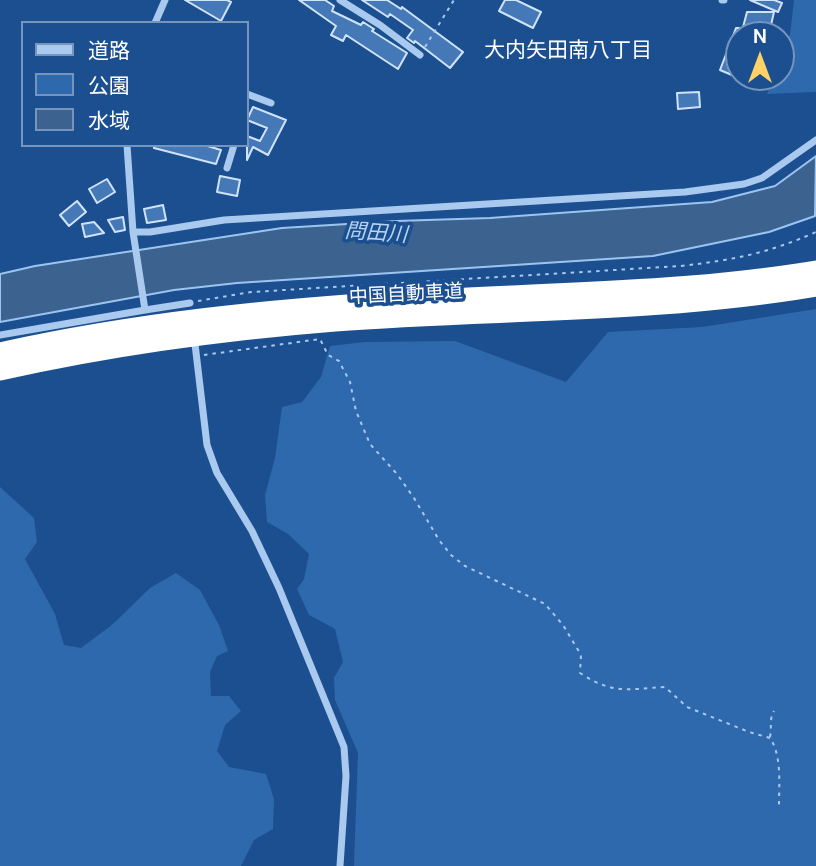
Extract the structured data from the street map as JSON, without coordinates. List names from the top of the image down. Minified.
{"streets":{"highway":["中国自動車道"]},"districts":["大内矢田南八丁目"],"water":["問田川"],"legend":["道路","公園","水域"],"north":"top"}
